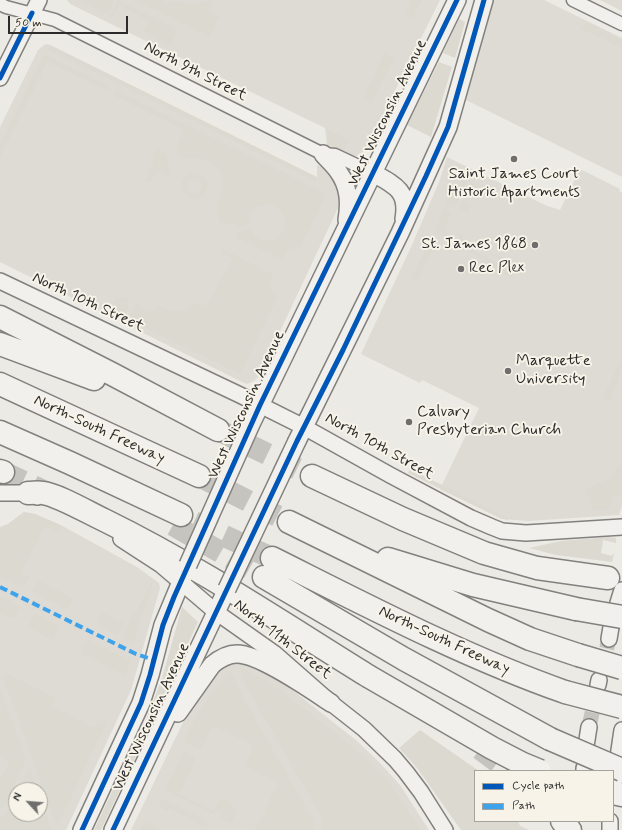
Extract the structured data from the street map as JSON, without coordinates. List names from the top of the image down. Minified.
{"streets":{"highway":["North-South Freeway"],"main road":["West Wisconsin Avenue"],"street":["North 9th Street","North 10th Street","North 11th Street"]},"crossings":[["North 9th Street","West Wisconsin Avenue"],["West Wisconsin Avenue","North 10th Street"],["West Wisconsin Avenue","North 11th Street"]],"places":["Saint James Court Historic Apartments","St. James 1868","Rec Plex","Marquette University","Calvary Presbyterian Church"],"legend":["Cycle path","Path"],"scale_bar":"50 m","north":"top left"}
